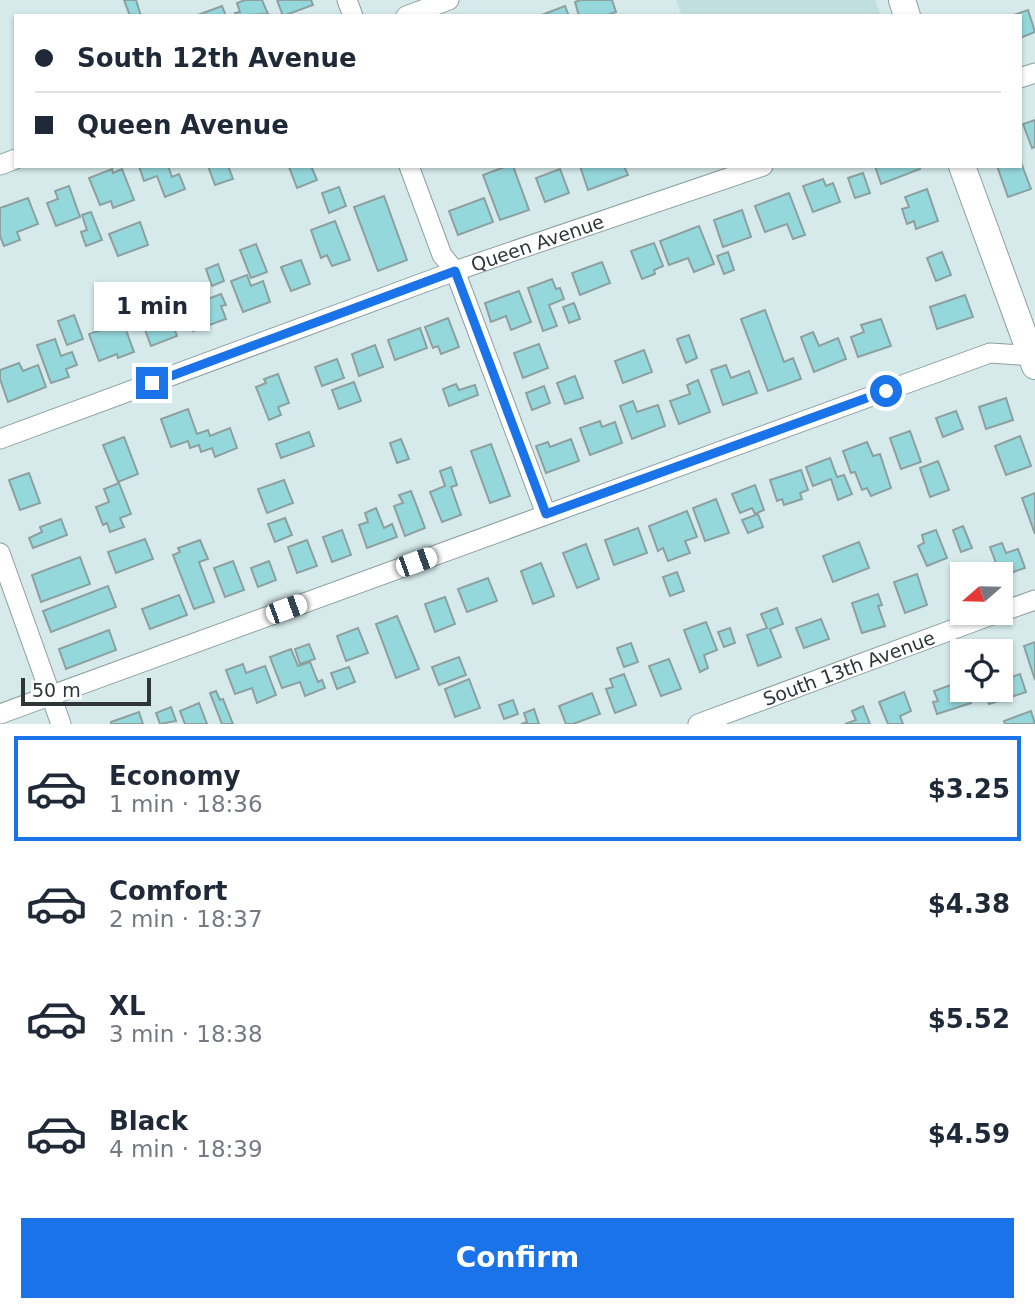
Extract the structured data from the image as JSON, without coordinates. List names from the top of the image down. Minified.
{"streets":{"street":["Queen Avenue","South 13th Avenue"]},"scale_bar":"50 m","north":"left","page":{"banner":["South 12th Avenue","Queen Avenue"],"bubble":"1 min","scale":"50 m","list":[{"name":"Economy","note":"1 min · 18:36","value":"$3.25"},{"name":"Comfort","note":"2 min · 18:37","value":"$4.38"},{"name":"XL","note":"3 min · 18:38","value":"$5.52"},{"name":"Black","note":"4 min · 18:39","value":"$4.59"}],"buttons":"Confirm"}}
